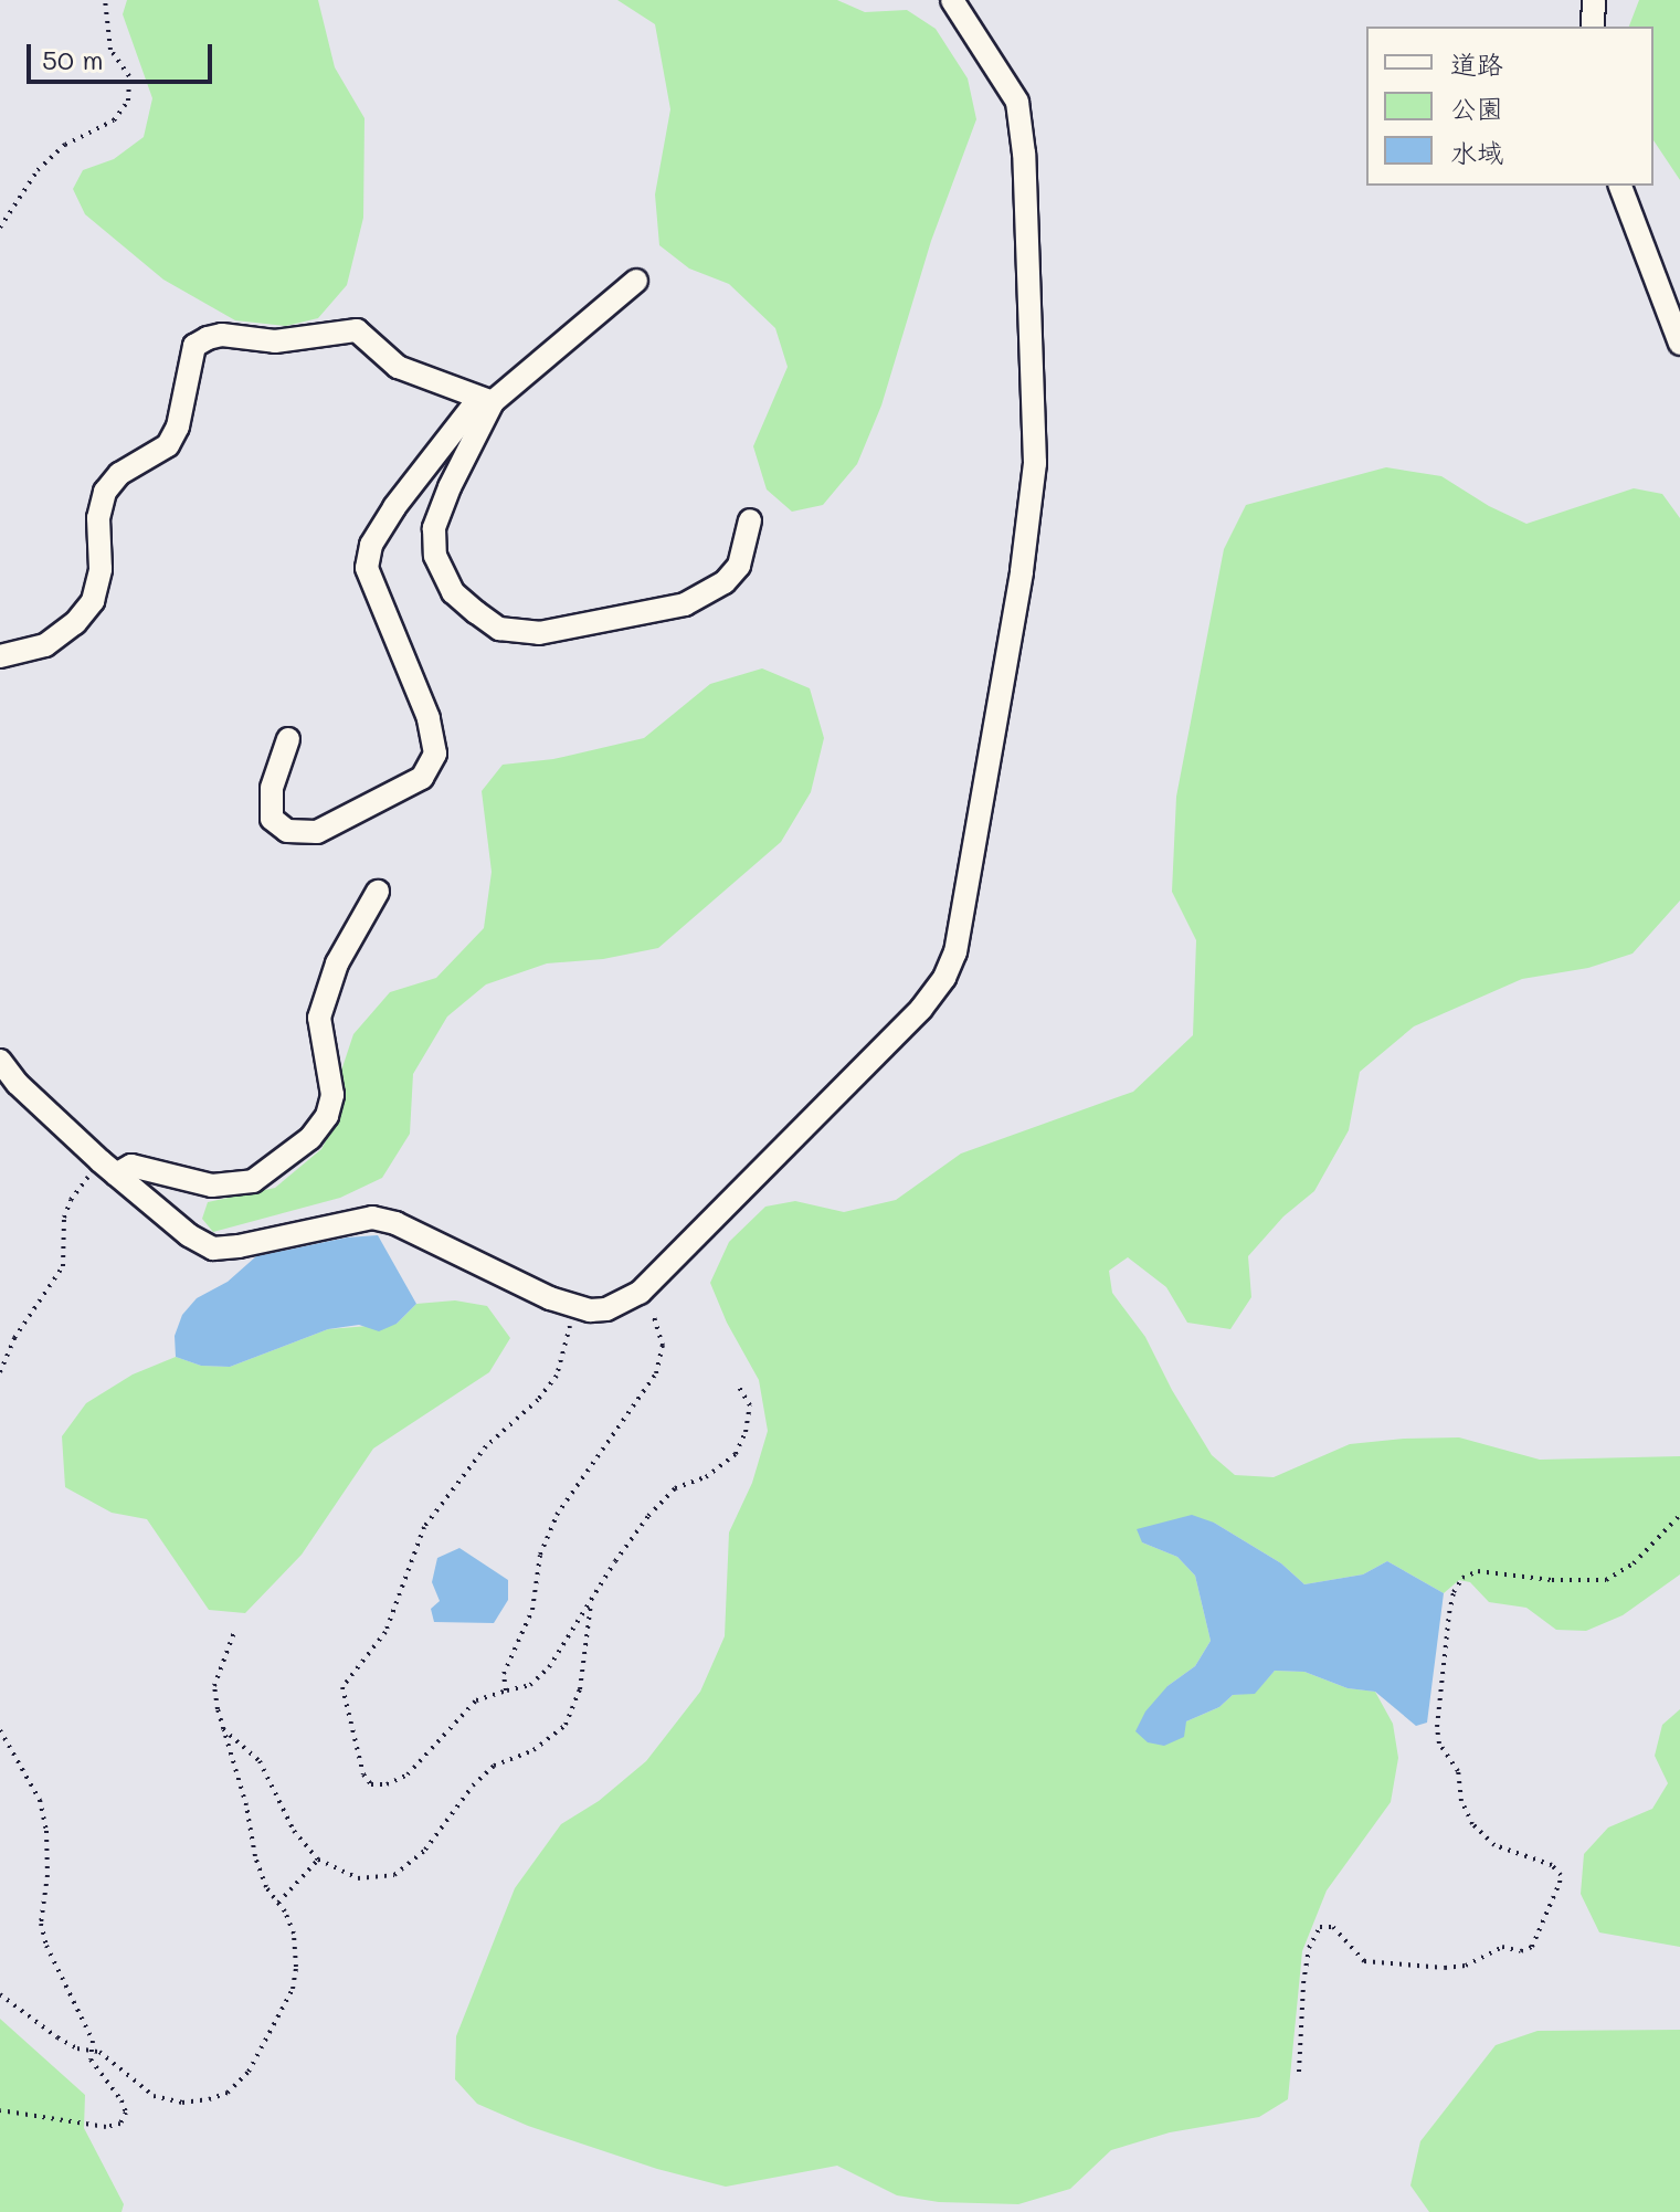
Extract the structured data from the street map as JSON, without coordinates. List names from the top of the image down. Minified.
{"legend":["道路","公園","水域"],"scale_bar":"50 m"}
